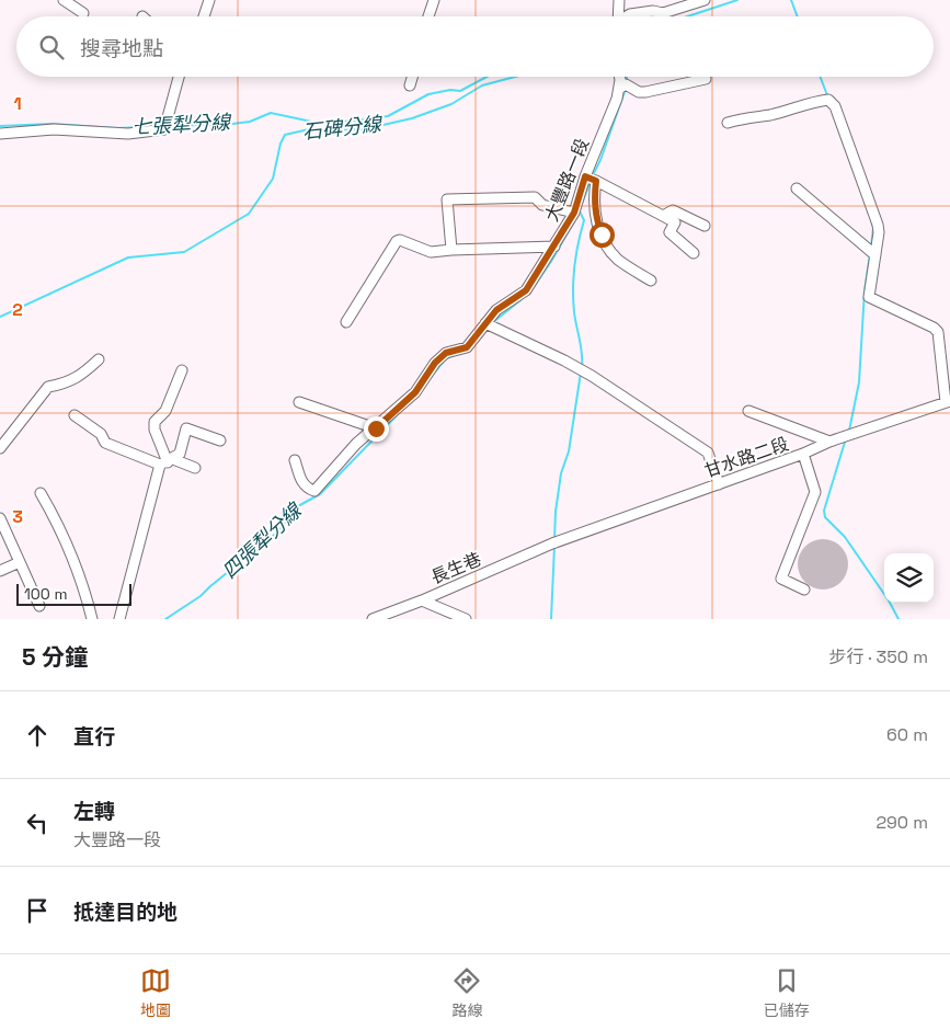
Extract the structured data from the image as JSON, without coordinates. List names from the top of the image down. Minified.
{"streets":{"street":["大豐路一段","甘水路二段","長生巷"]},"crossings":[["甘水路二段","長生巷"]],"water":["七張犁分線","石碑分線","四張犁分線"],"scale_bar":"100 m","page":{"search":"搜尋地點","scale":"100 m","heading":["5 分鐘","步行 · 350 m"],"list":[["直行","60 m"],["左轉","大豐路一段","290 m"],"抵達目的地"],"nav":["地圖","路線","已儲存"]},"grid":{"rows":["1","2","3"]}}
